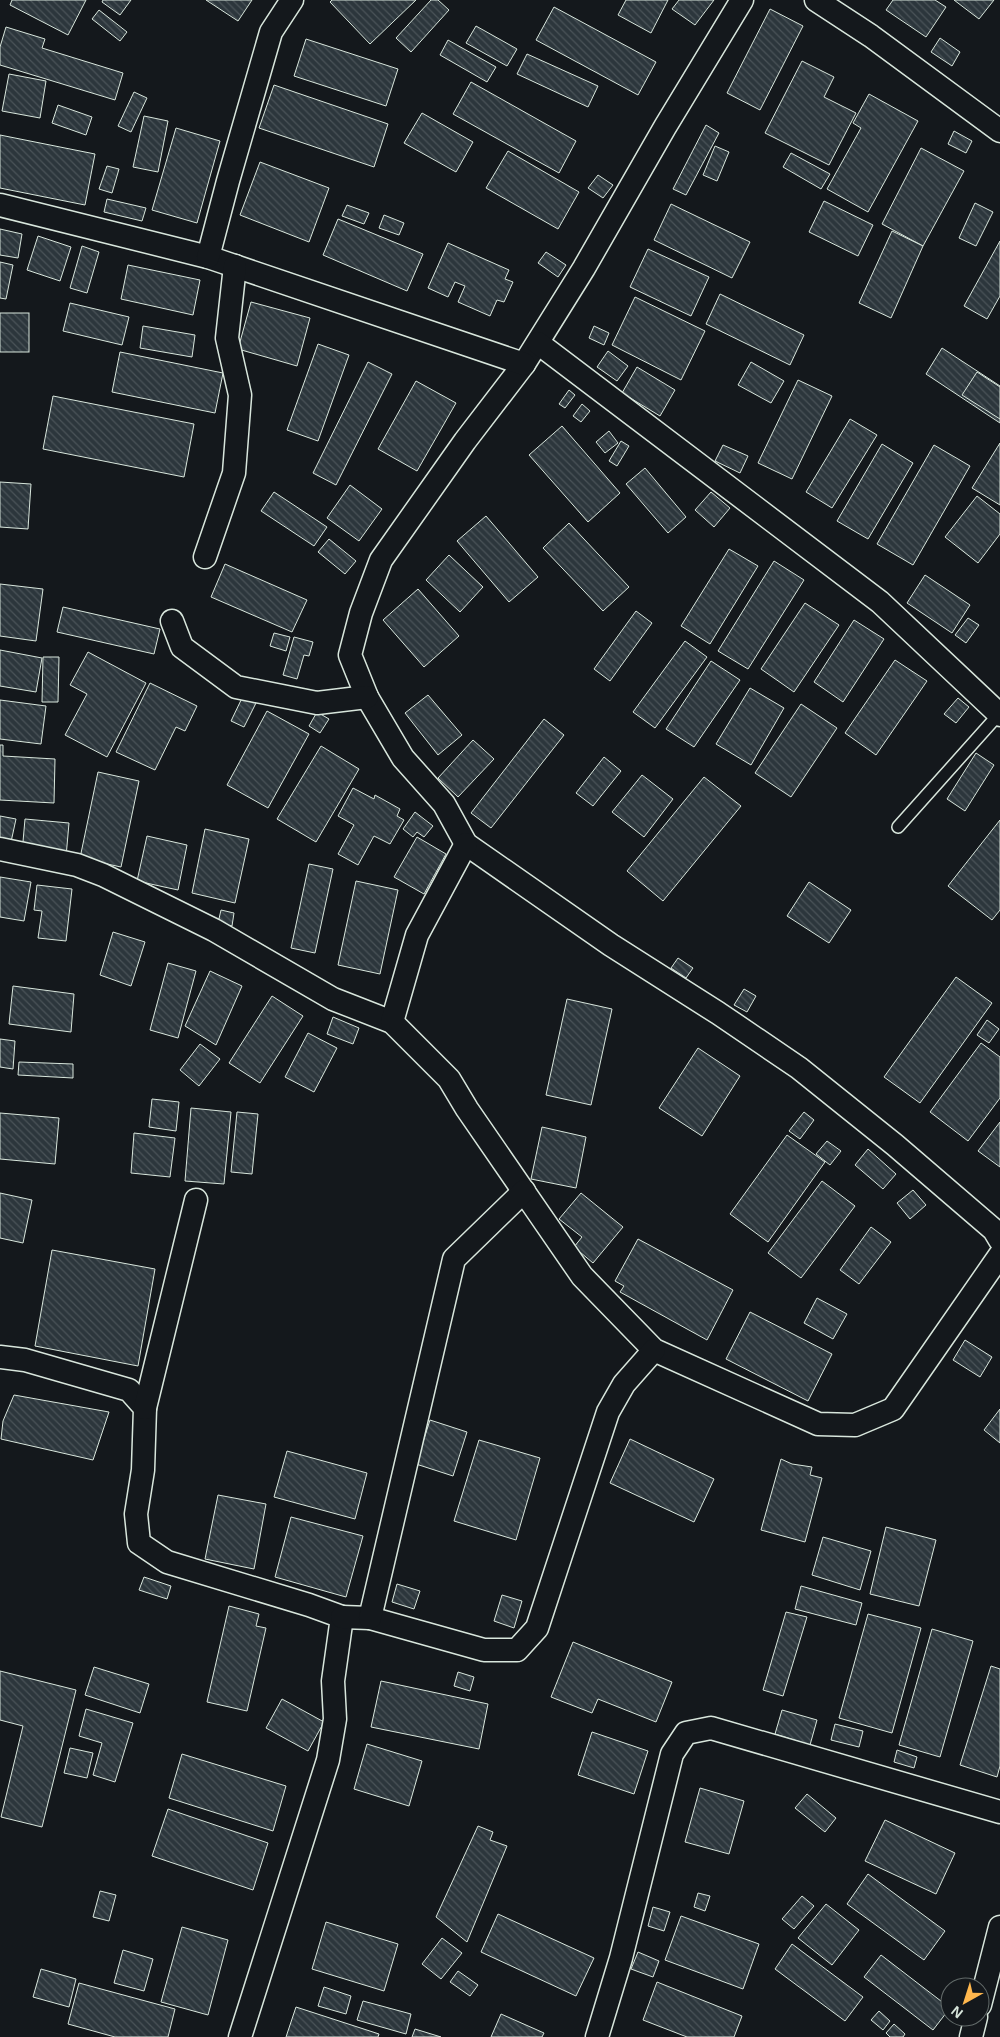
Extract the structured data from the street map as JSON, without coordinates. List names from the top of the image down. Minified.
{"north":"bottom left"}
